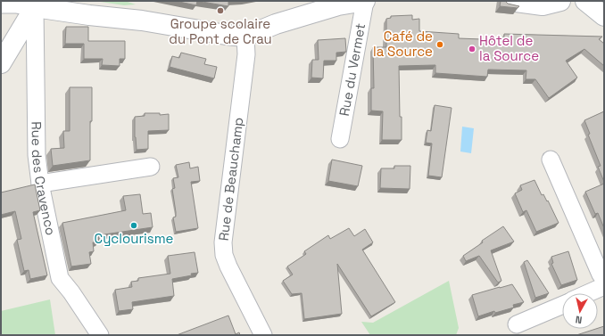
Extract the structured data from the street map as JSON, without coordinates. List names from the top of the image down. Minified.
{"streets":{"street":["Rue du Vermet","Rue des Cravenco","Rue de Beauchamp"]},"places":["Groupe scolaire du Pont de Crau","Café de la Source","Hôtel de la Source","Cyclourisme"],"north":"bottom"}
